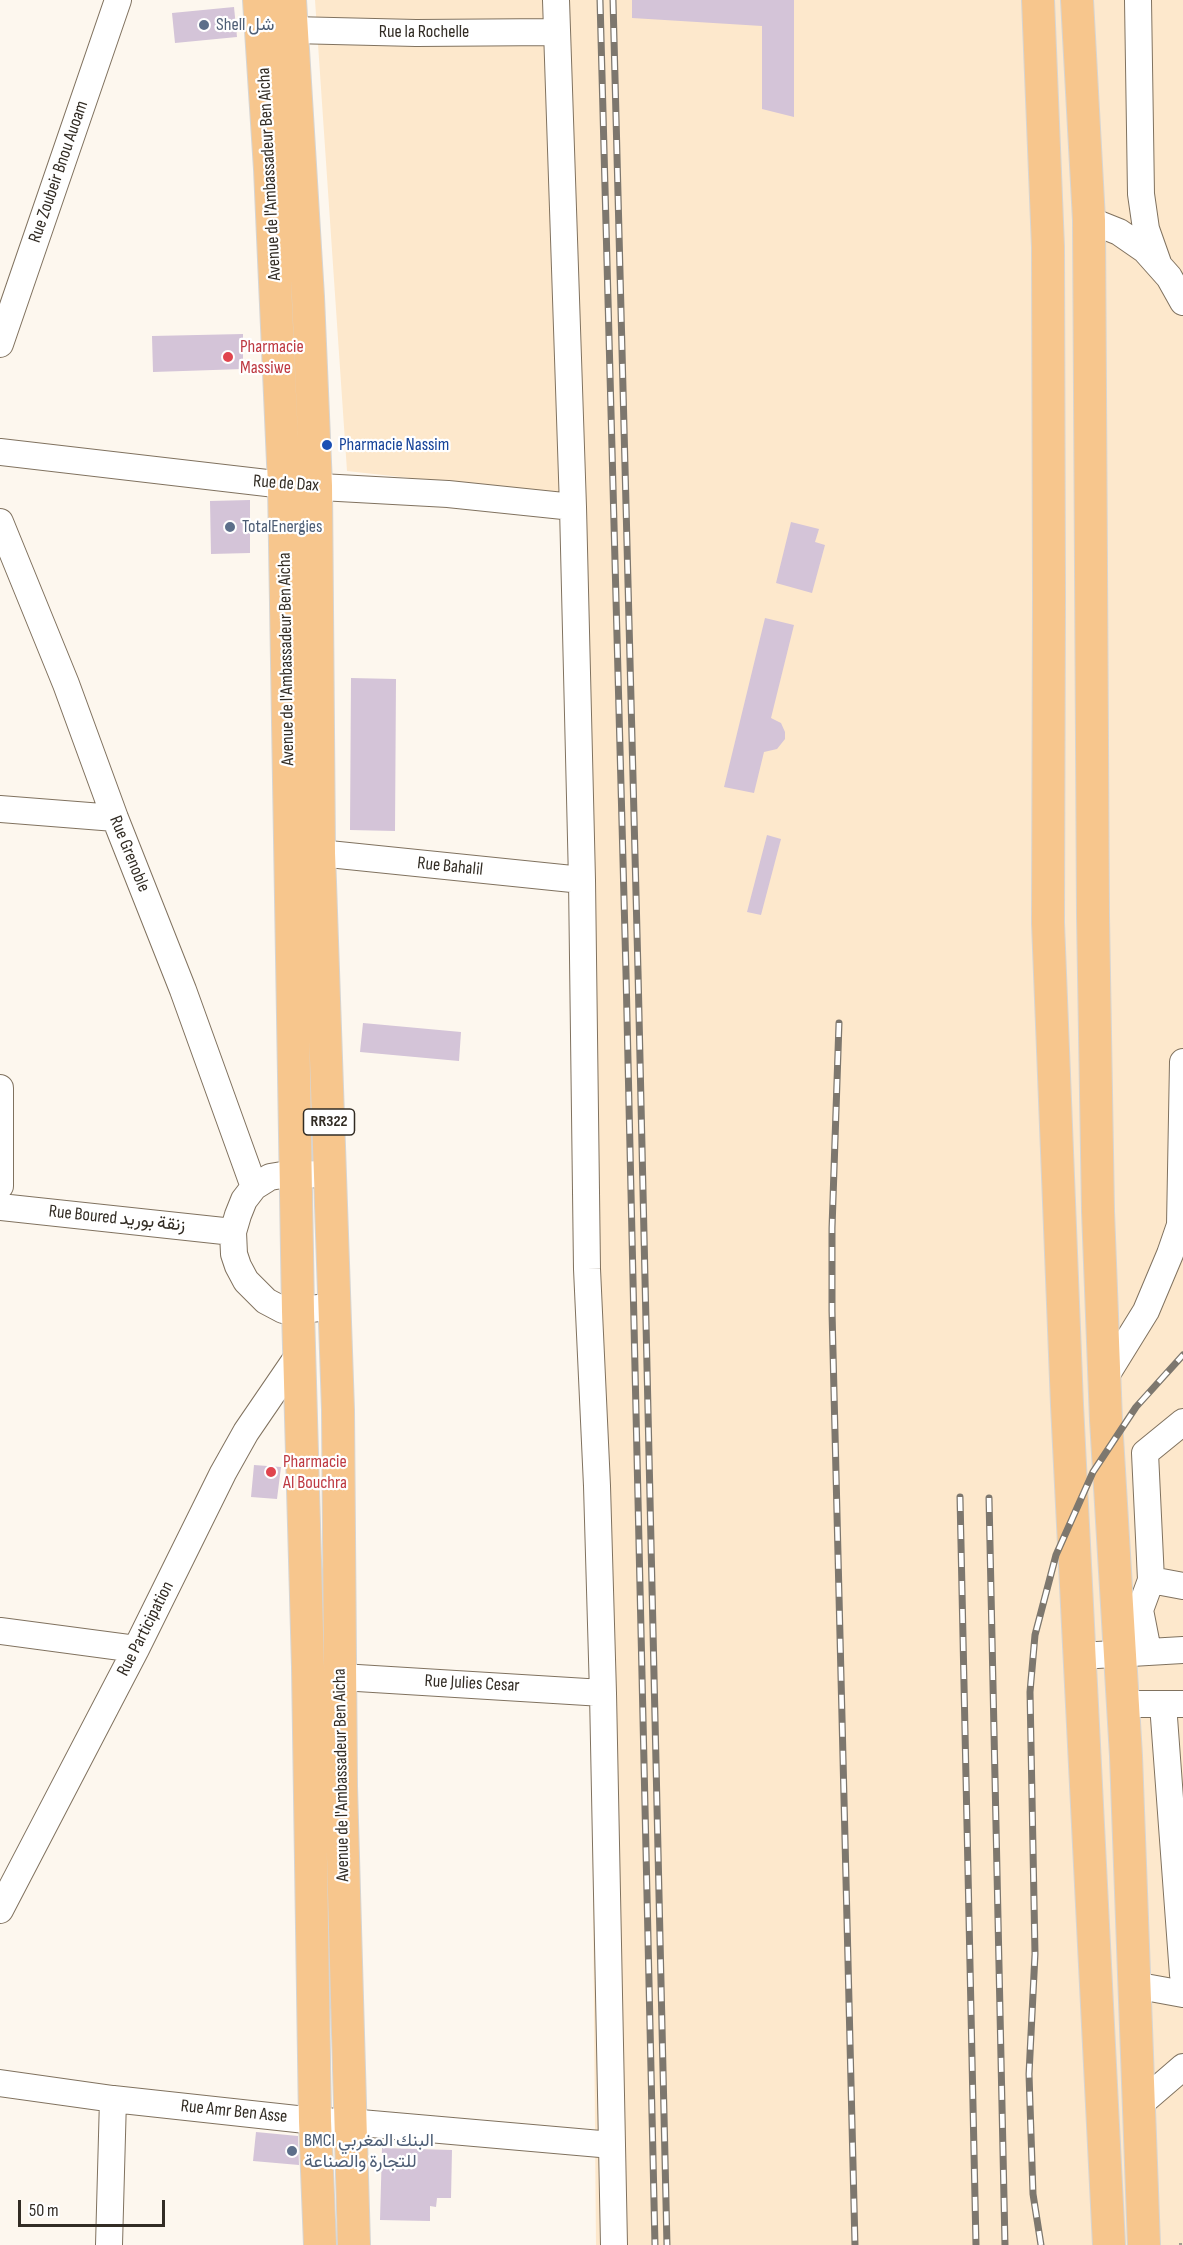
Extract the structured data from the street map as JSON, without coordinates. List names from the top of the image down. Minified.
{"streets":{"main road":["Avenue de l'Ambassadeur Ben Aicha","RR322"],"street":["Rue la Rochelle","Rue Zoubeir Bnou Auoam","Rue de Dax","Rue Grenoble","Rue Bahalil","Rue Boured زنقة بوريد","Rue Participation","Rue Julies Cesar","Rue Amr Ben Asse"]},"crossings":[["Rue la Rochelle","Avenue de l'Ambassadeur Ben Aicha"],["Avenue de l'Ambassadeur Ben Aicha","Rue de Dax"],["Avenue de l'Ambassadeur Ben Aicha","Rue Bahalil"],["Avenue de l'Ambassadeur Ben Aicha","Rue Participation"],["Avenue de l'Ambassadeur Ben Aicha","Rue Julies Cesar"],["Avenue de l'Ambassadeur Ben Aicha","Rue Amr Ben Asse"]],"places":["Shell شل","Pharmacie Massiwe","Pharmacie Nassim","TotalEnergies","Pharmacie Al Bouchra","BMCI البنك المغربي للتجارة والصناعة"],"scale_bar":"50 m"}
